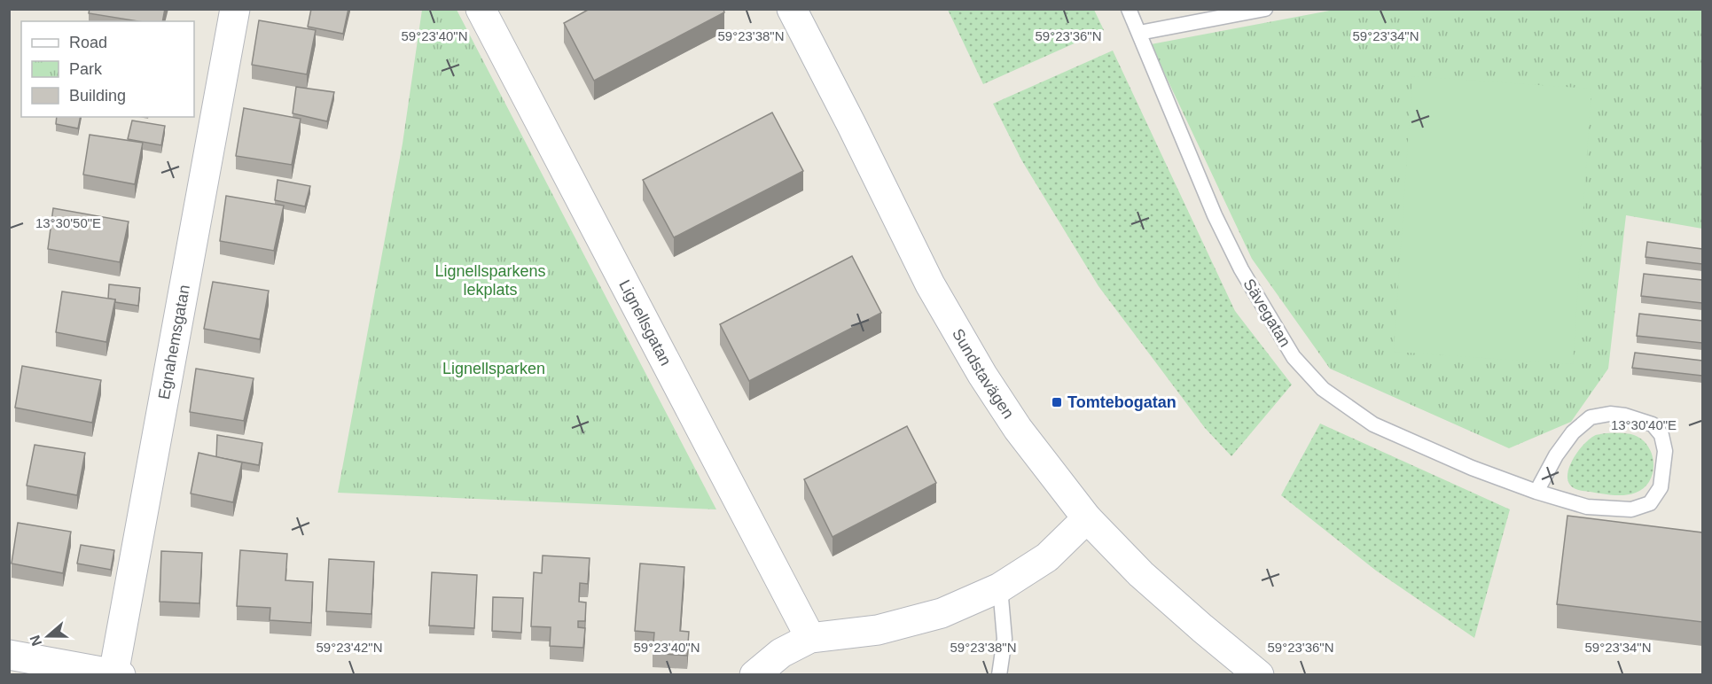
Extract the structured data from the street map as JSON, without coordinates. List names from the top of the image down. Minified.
{"streets":{"street":["Lignellsgatan","Egnahemsgatan","Sundstavägen"],"lane":["Sävegatan"]},"parks":["Lignellsparkens lekplats","Lignellsparken"],"places":{"transit":["Tomtebogatan"]},"legend":["Road","Park","Building"],"north":"left","coordinates":["59°23'36\"N","59°23'34\"N","59°23'40\"N","59°23'38\"N","13°30'50\"E","13°30'40\"E","59°23'42\"N"]}
